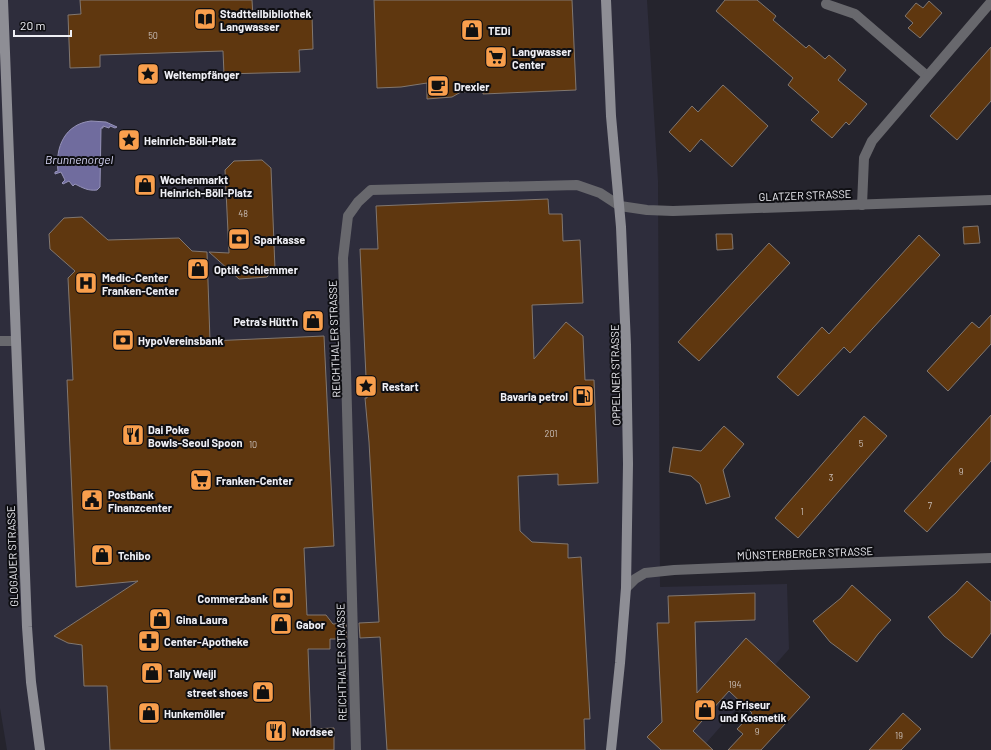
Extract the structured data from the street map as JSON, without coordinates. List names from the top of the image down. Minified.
{"streets":{"street":["GLATZER STRASSE","REICHTHALER STRASSE","OPPELNER STRASSE","MÜNSTERBERGER STRASSE","GLOGAUER STRASSE"]},"crossings":[["GLATZER STRASSE","REICHTHALER STRASSE"],["GLATZER STRASSE","OPPELNER STRASSE"],["REICHTHALER STRASSE","OPPELNER STRASSE"],["OPPELNER STRASSE","MÜNSTERBERGER STRASSE"]],"water":["Brunnenorgel"],"places":{"library":["Stadtteilbibliothek Langwasser"],"shop":["TEDi","Wochenmarkt Heinrich-Böll-Platz","Optik Schlemmer","Petra's Hütt'n","Tchibo","Gina Laura","Gabor","Tally Weijl","street shoes","AS Friseur und Kosmetik","Hunkemöller"],"supermarket":["Langwasser Center","Franken-Center"],"place":["Weltempfänger","Heinrich-Böll-Platz","Restart"],"cafe":["Drexler"],"bank":["Sparkasse","HypoVereinsbank","Commerzbank"],"hospital":["Medic-Center Franken-Center"],"fuel station":["Bavaria petrol"],"restaurant":["Dai Poke Bowls-Seoul Spoon","Nordsee"],"public building":["Postbank Finanzcenter"],"pharmacy":["Center-Apotheke"]},"house_numbers":["50","48","201","5","10","9","3","7","1","194","9","19"],"scale_bar":"20 m"}
